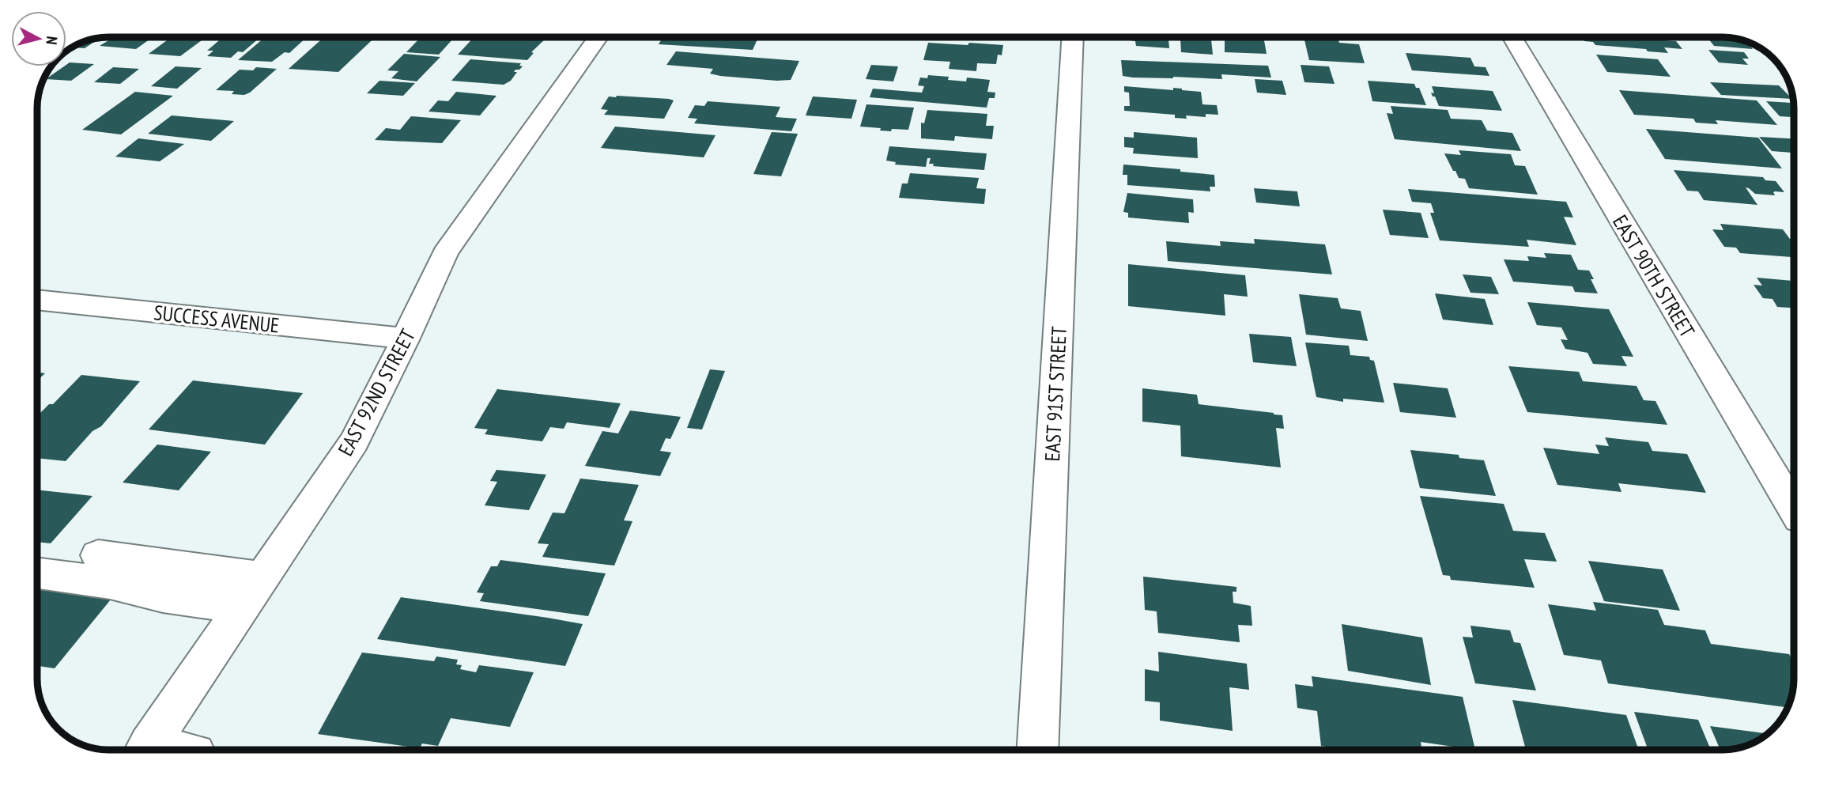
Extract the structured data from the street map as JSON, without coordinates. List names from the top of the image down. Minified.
{"streets":{"street":["EAST 90TH STREET","SUCCESS AVENUE","EAST 92ND STREET","EAST 91ST STREET"]},"crossings":[["SUCCESS AVENUE","EAST 92ND STREET"]],"north":"right"}
